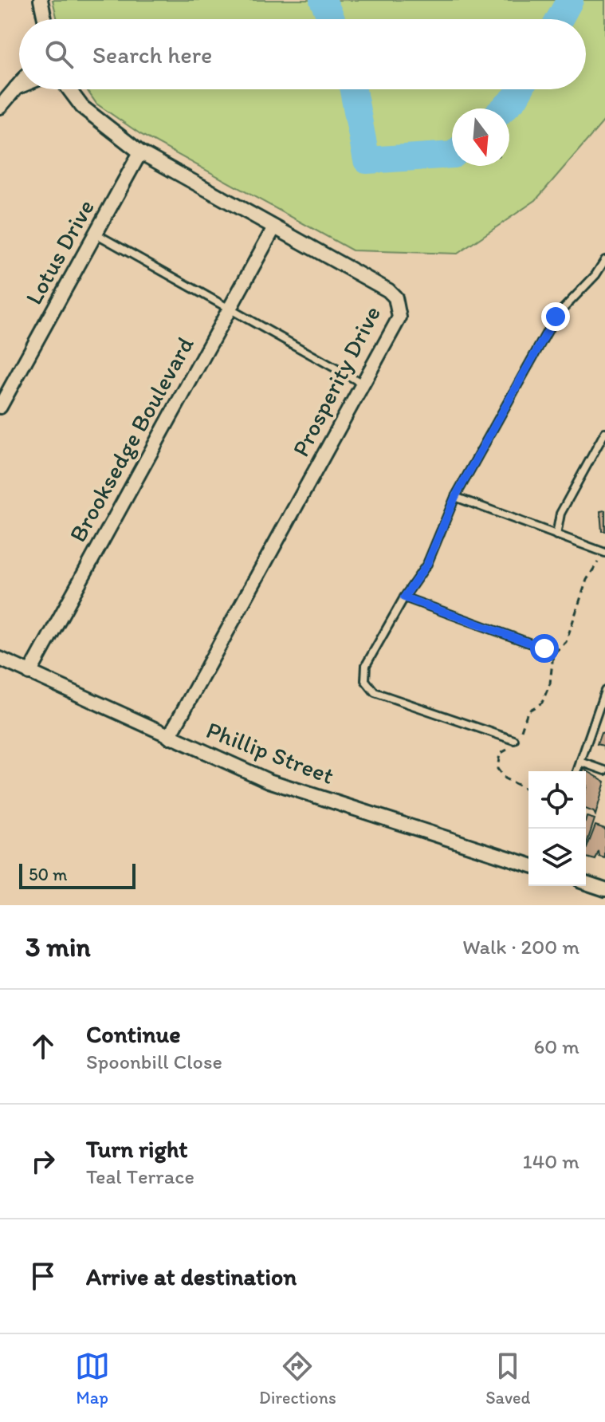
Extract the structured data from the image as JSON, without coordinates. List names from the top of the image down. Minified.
{"streets":{"street":["Lotus Drive","Prosperity Drive","Brooksedge Boulevard","Phillip Street"]},"crossings":[["Lotus Drive","Prosperity Drive"],["Prosperity Drive","Brooksedge Boulevard"],["Prosperity Drive","Phillip Street"],["Brooksedge Boulevard","Phillip Street"]],"scale_bar":"50 m","north":"bottom","page":{"search":"Search here","scale":"50 m","heading":["3 min","Walk · 200 m"],"list":[["Continue","Spoonbill Close","60 m"],["Turn right","Teal Terrace","140 m"],"Arrive at destination"],"nav":["Map","Directions","Saved"]}}
